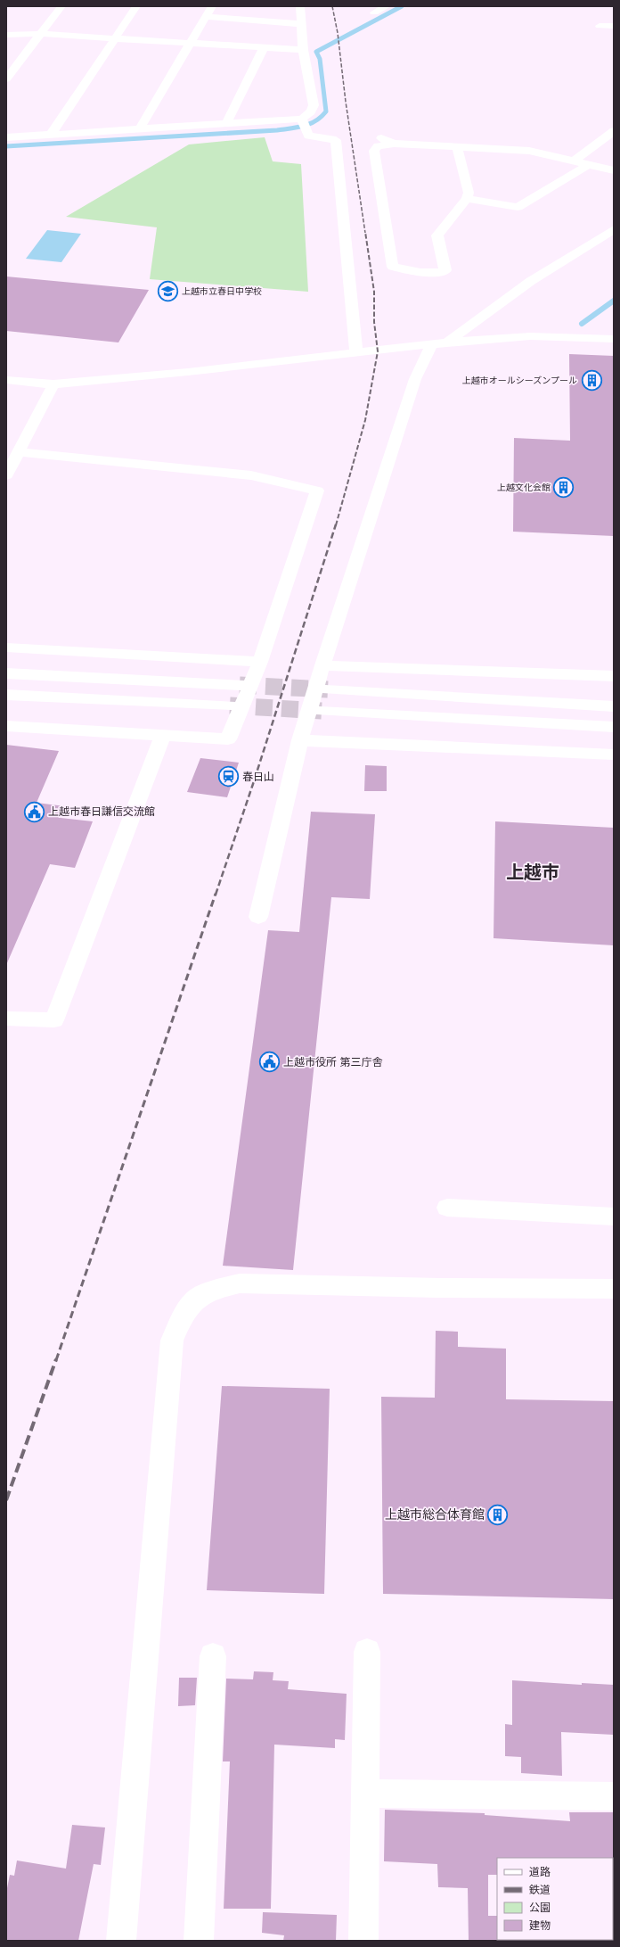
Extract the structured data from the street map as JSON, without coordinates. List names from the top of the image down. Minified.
{"districts":["上越市"],"places":{"school or university":["上越市立春日中学校"],"building":["上越市オールシーズンプール","上越文化会館","上越市総合体育館"],"station":["春日山"],"public building":["上越市春日謙信交流館","上越市役所 第三庁舎"]},"legend":["道路","鉄道","公園","建物"]}
